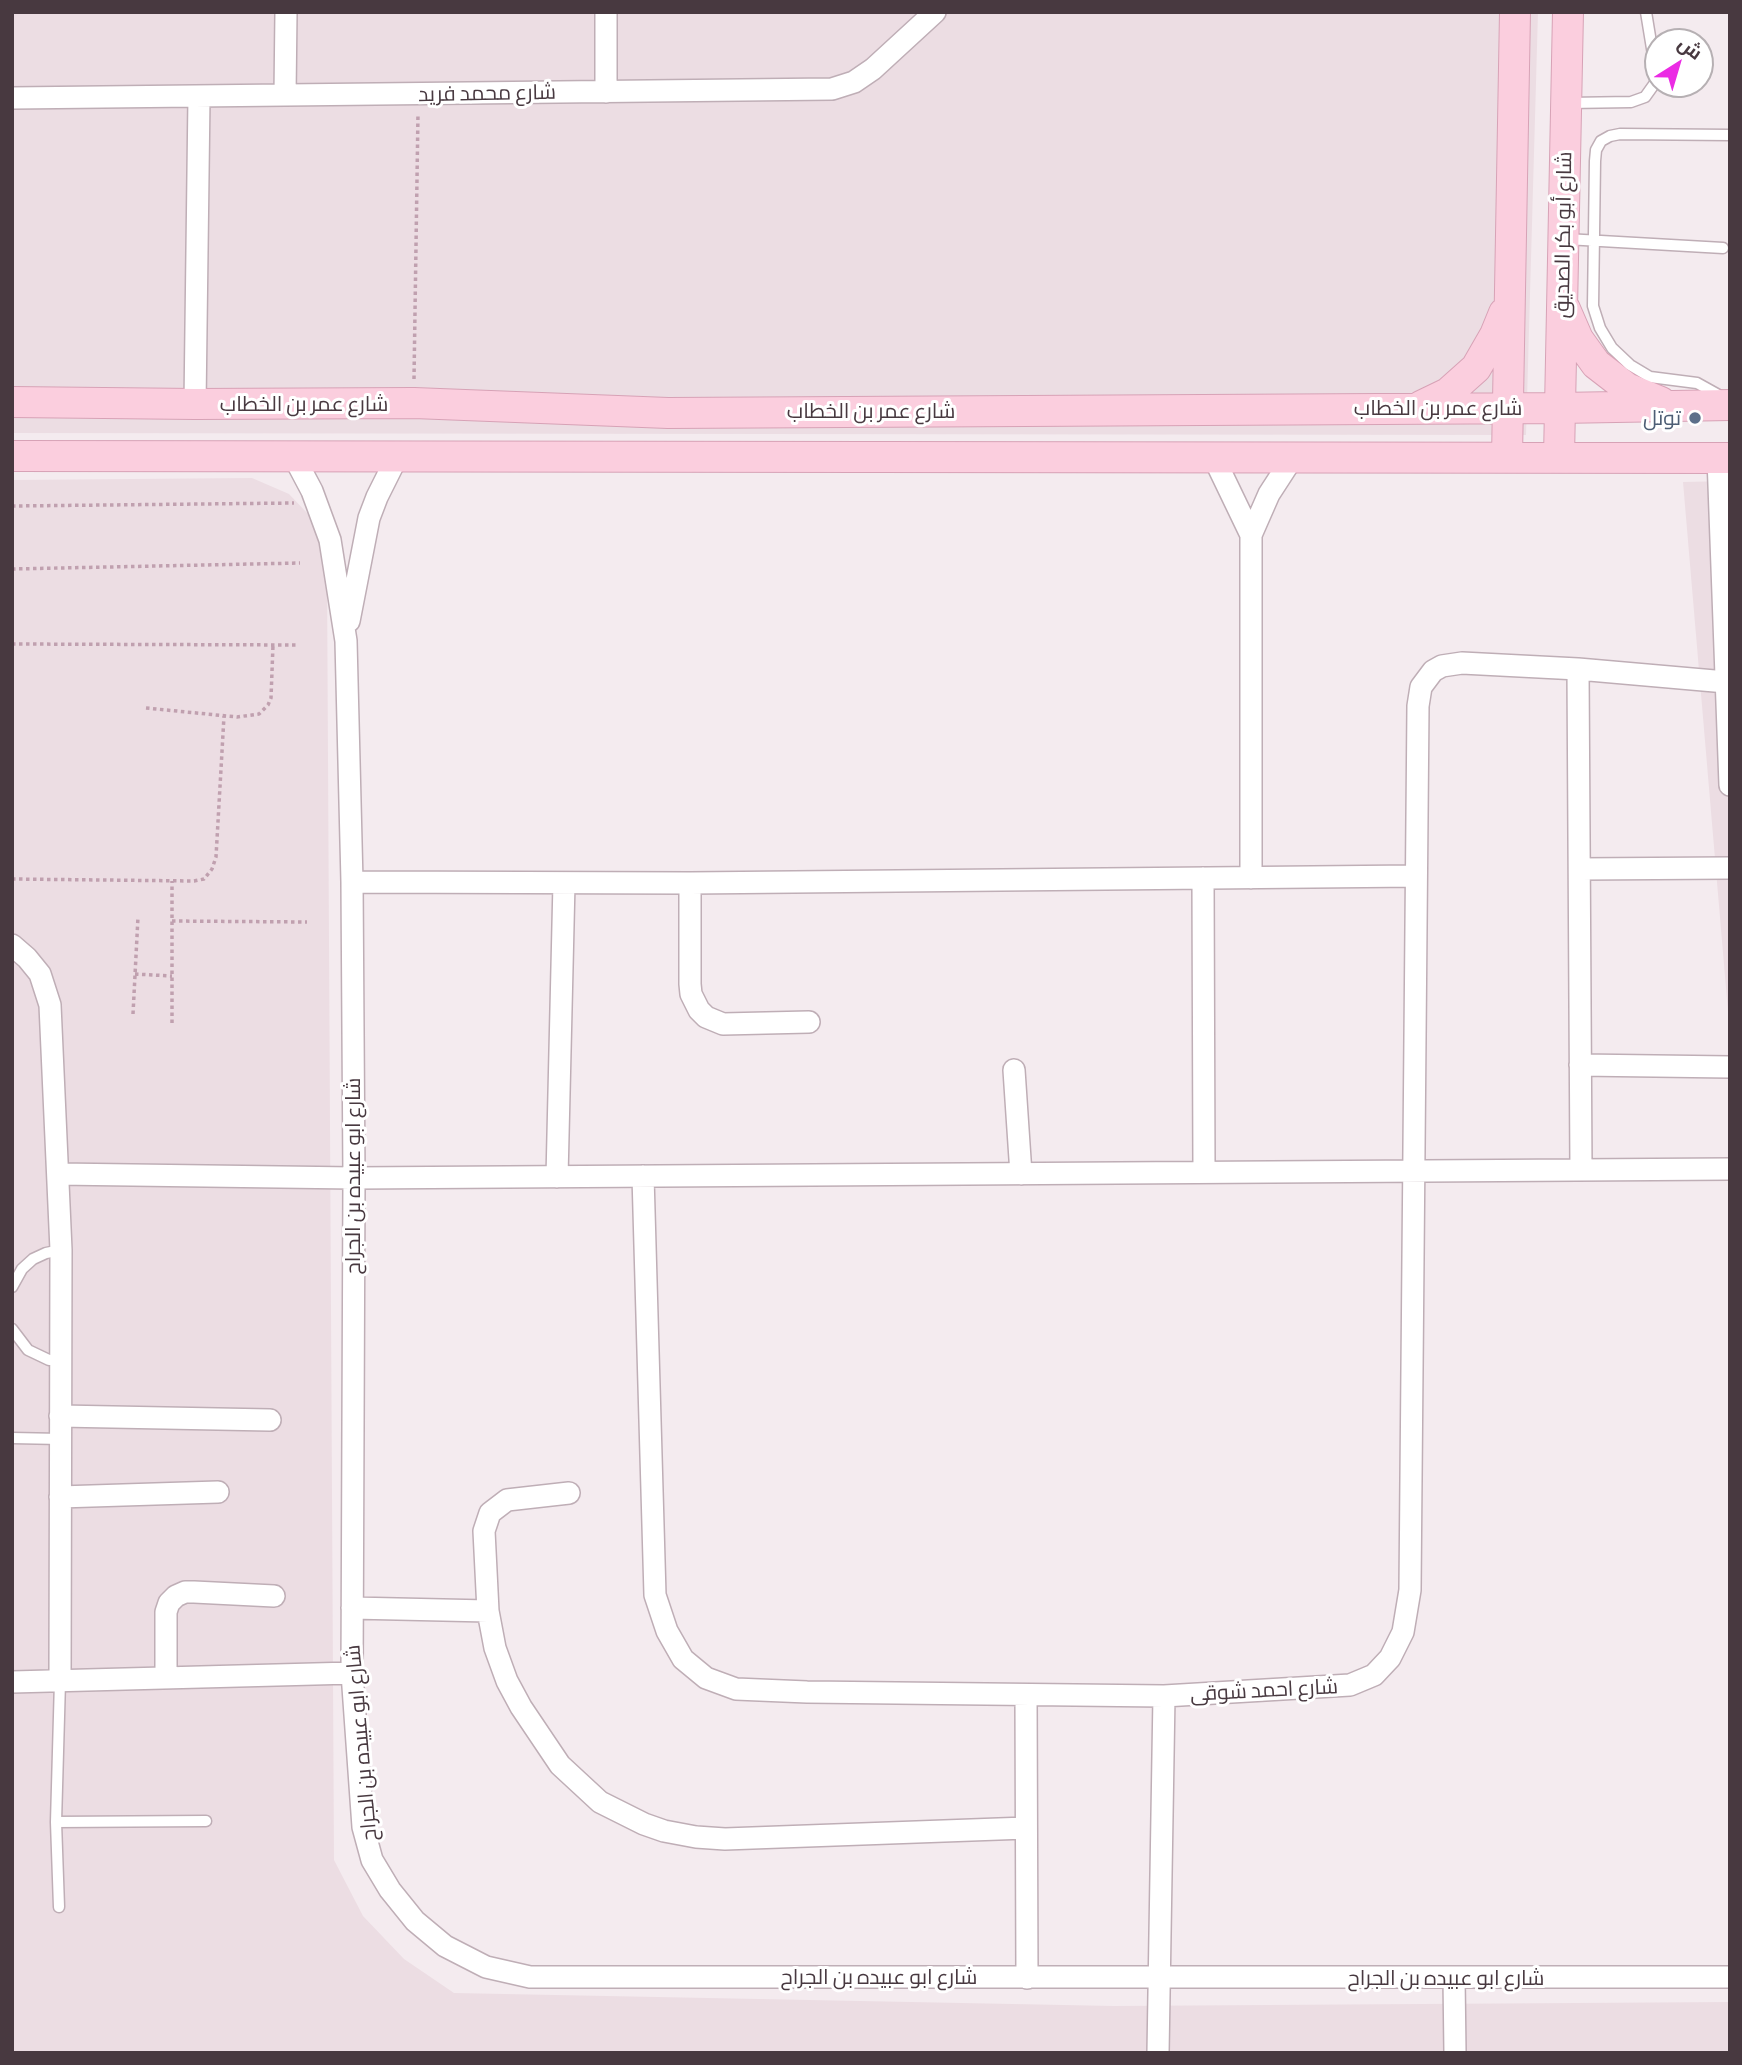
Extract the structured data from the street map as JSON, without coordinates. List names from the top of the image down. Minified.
{"streets":{"street":["شارع محمد فريد","شارع أبو بكر الصديق","شارع عمر بن الخطاب","شارع ابو عبيده بن الجراح","شارع احمد شوقى"]},"crossings":[["شارع أبو بكر الصديق","شارع عمر بن الخطاب"],["شارع ابو عبيده بن الجراح","شارع احمد شوقى"]],"places":["توتل"],"north":"top right"}
